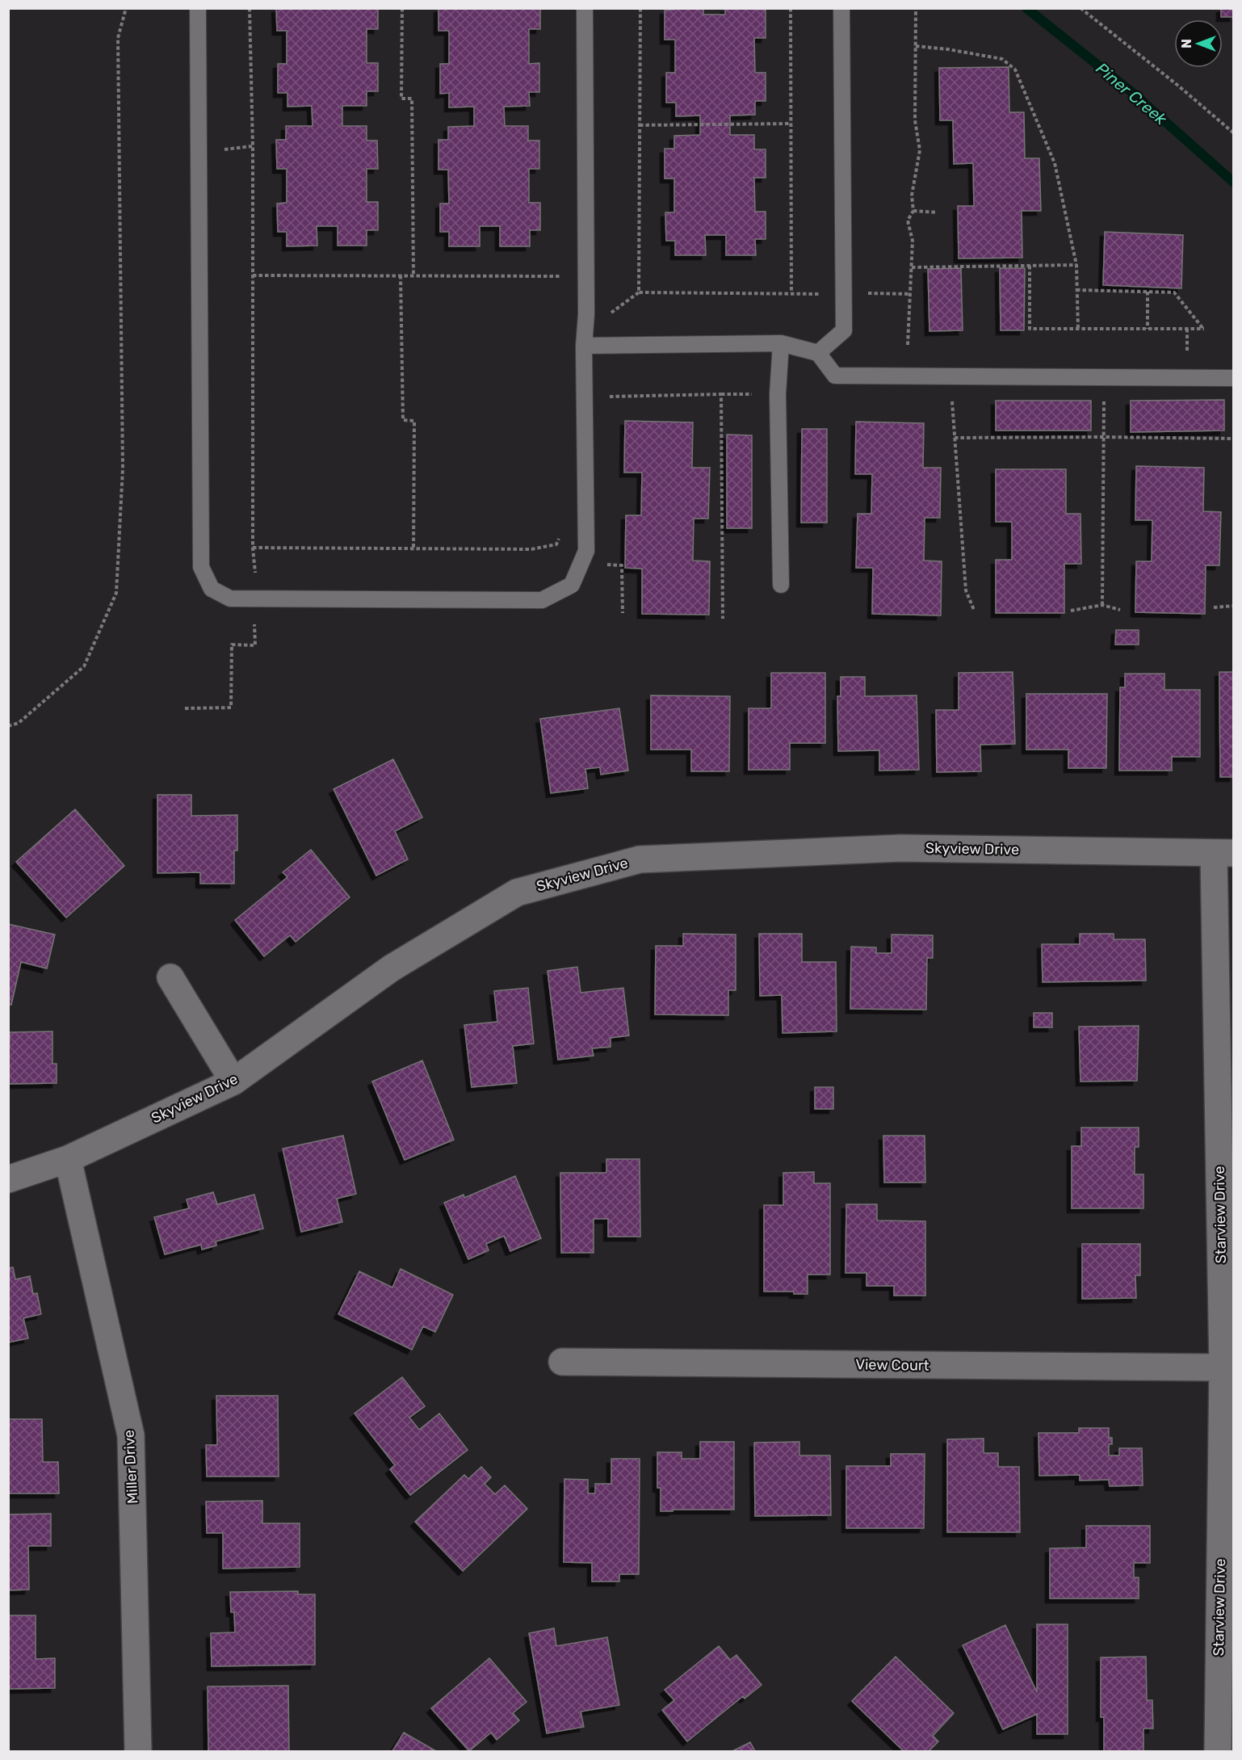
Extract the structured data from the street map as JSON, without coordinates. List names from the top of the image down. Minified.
{"streets":{"street":["Skyview Drive","Starview Drive","View Court","Miller Drive"]},"crossings":[["Skyview Drive","Starview Drive"],["Skyview Drive","Miller Drive"],["Starview Drive","View Court"]],"water":["Piner Creek"],"north":"left"}
